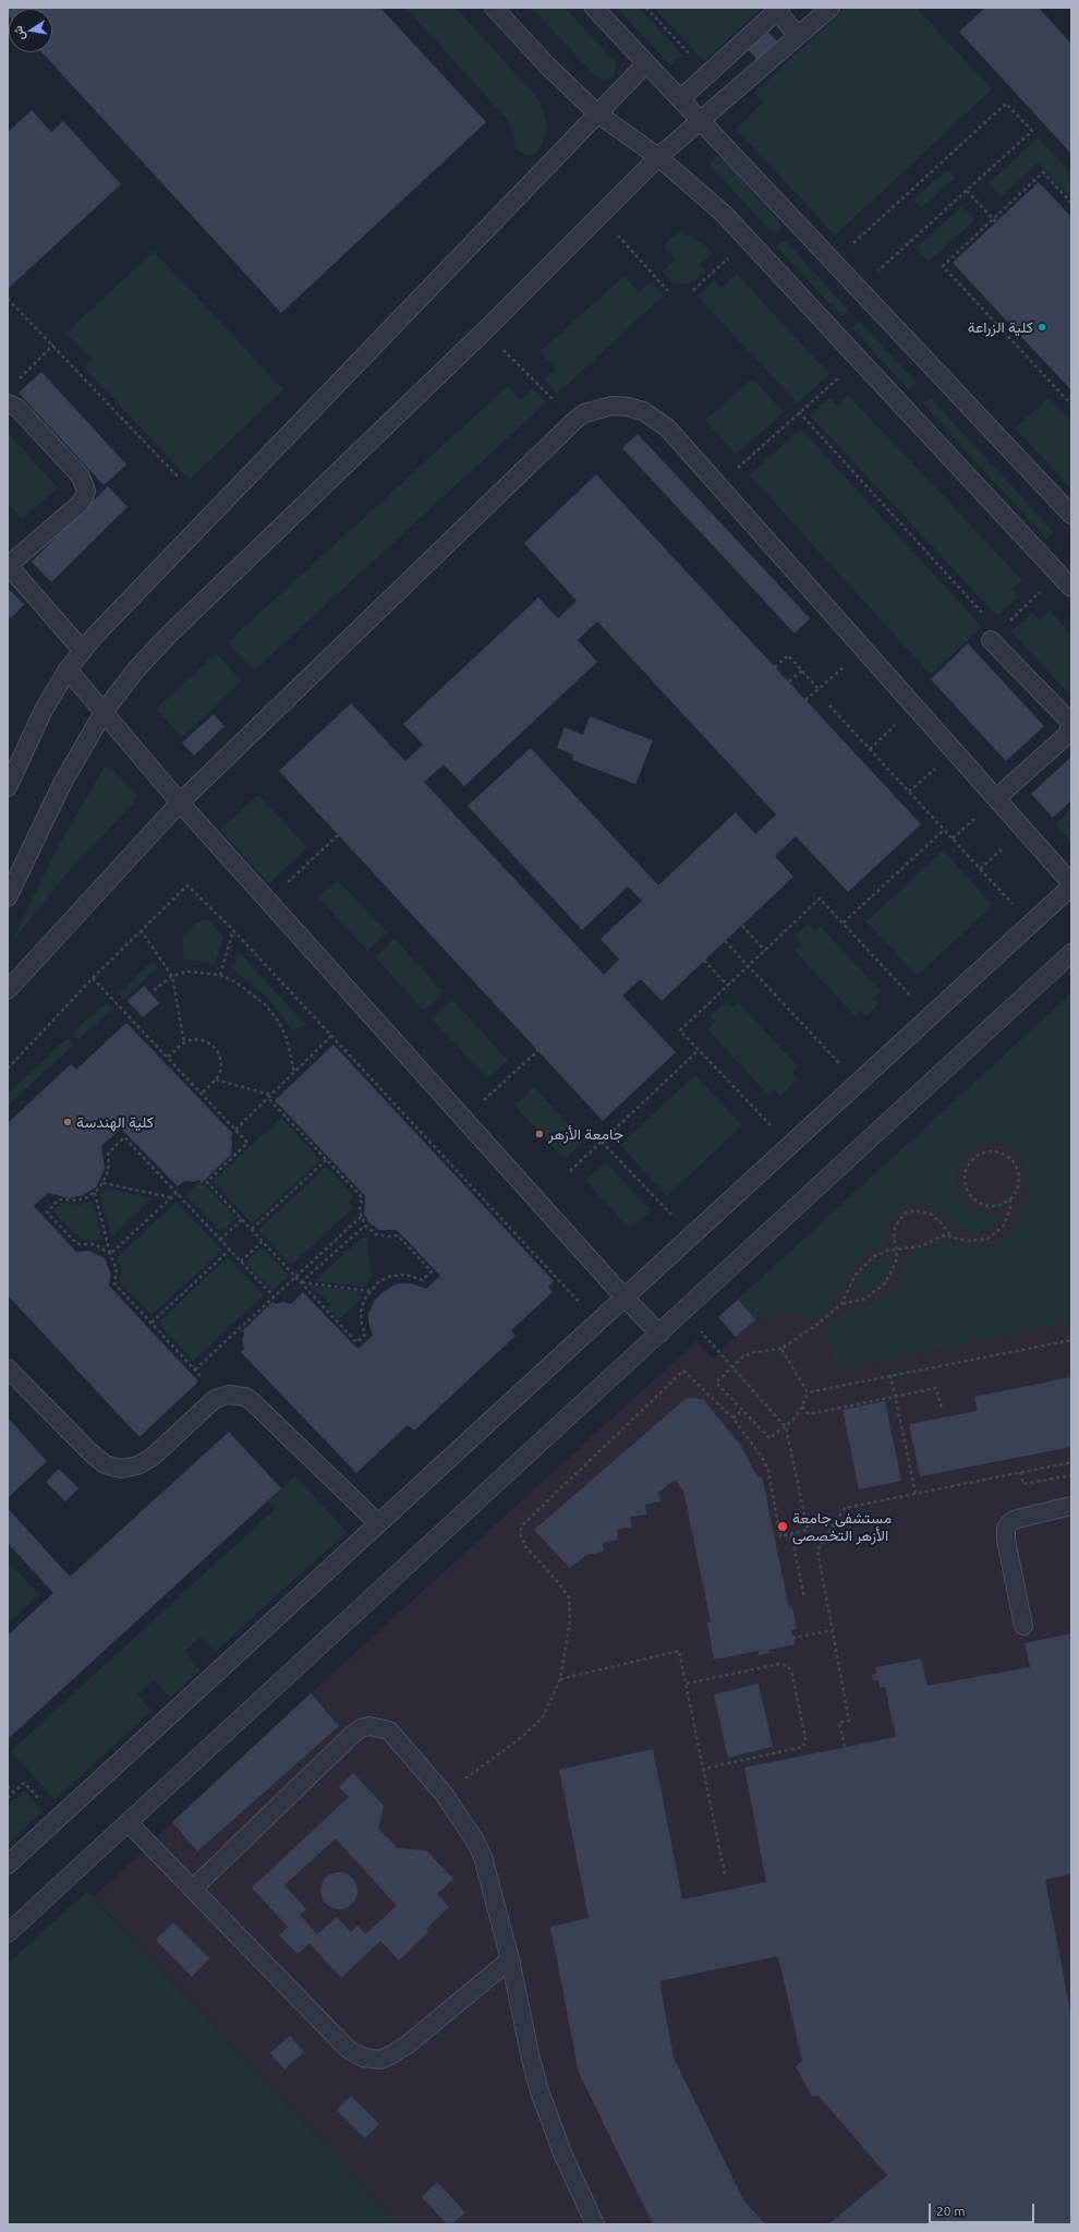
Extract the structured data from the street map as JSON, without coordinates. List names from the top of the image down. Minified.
{"places":["كلية الزراعة","كلية الهندسة","جامعة الأزهر","مستشفى جامعة الأزهر التخصصى"],"scale_bar":"20 m","north":"left"}
